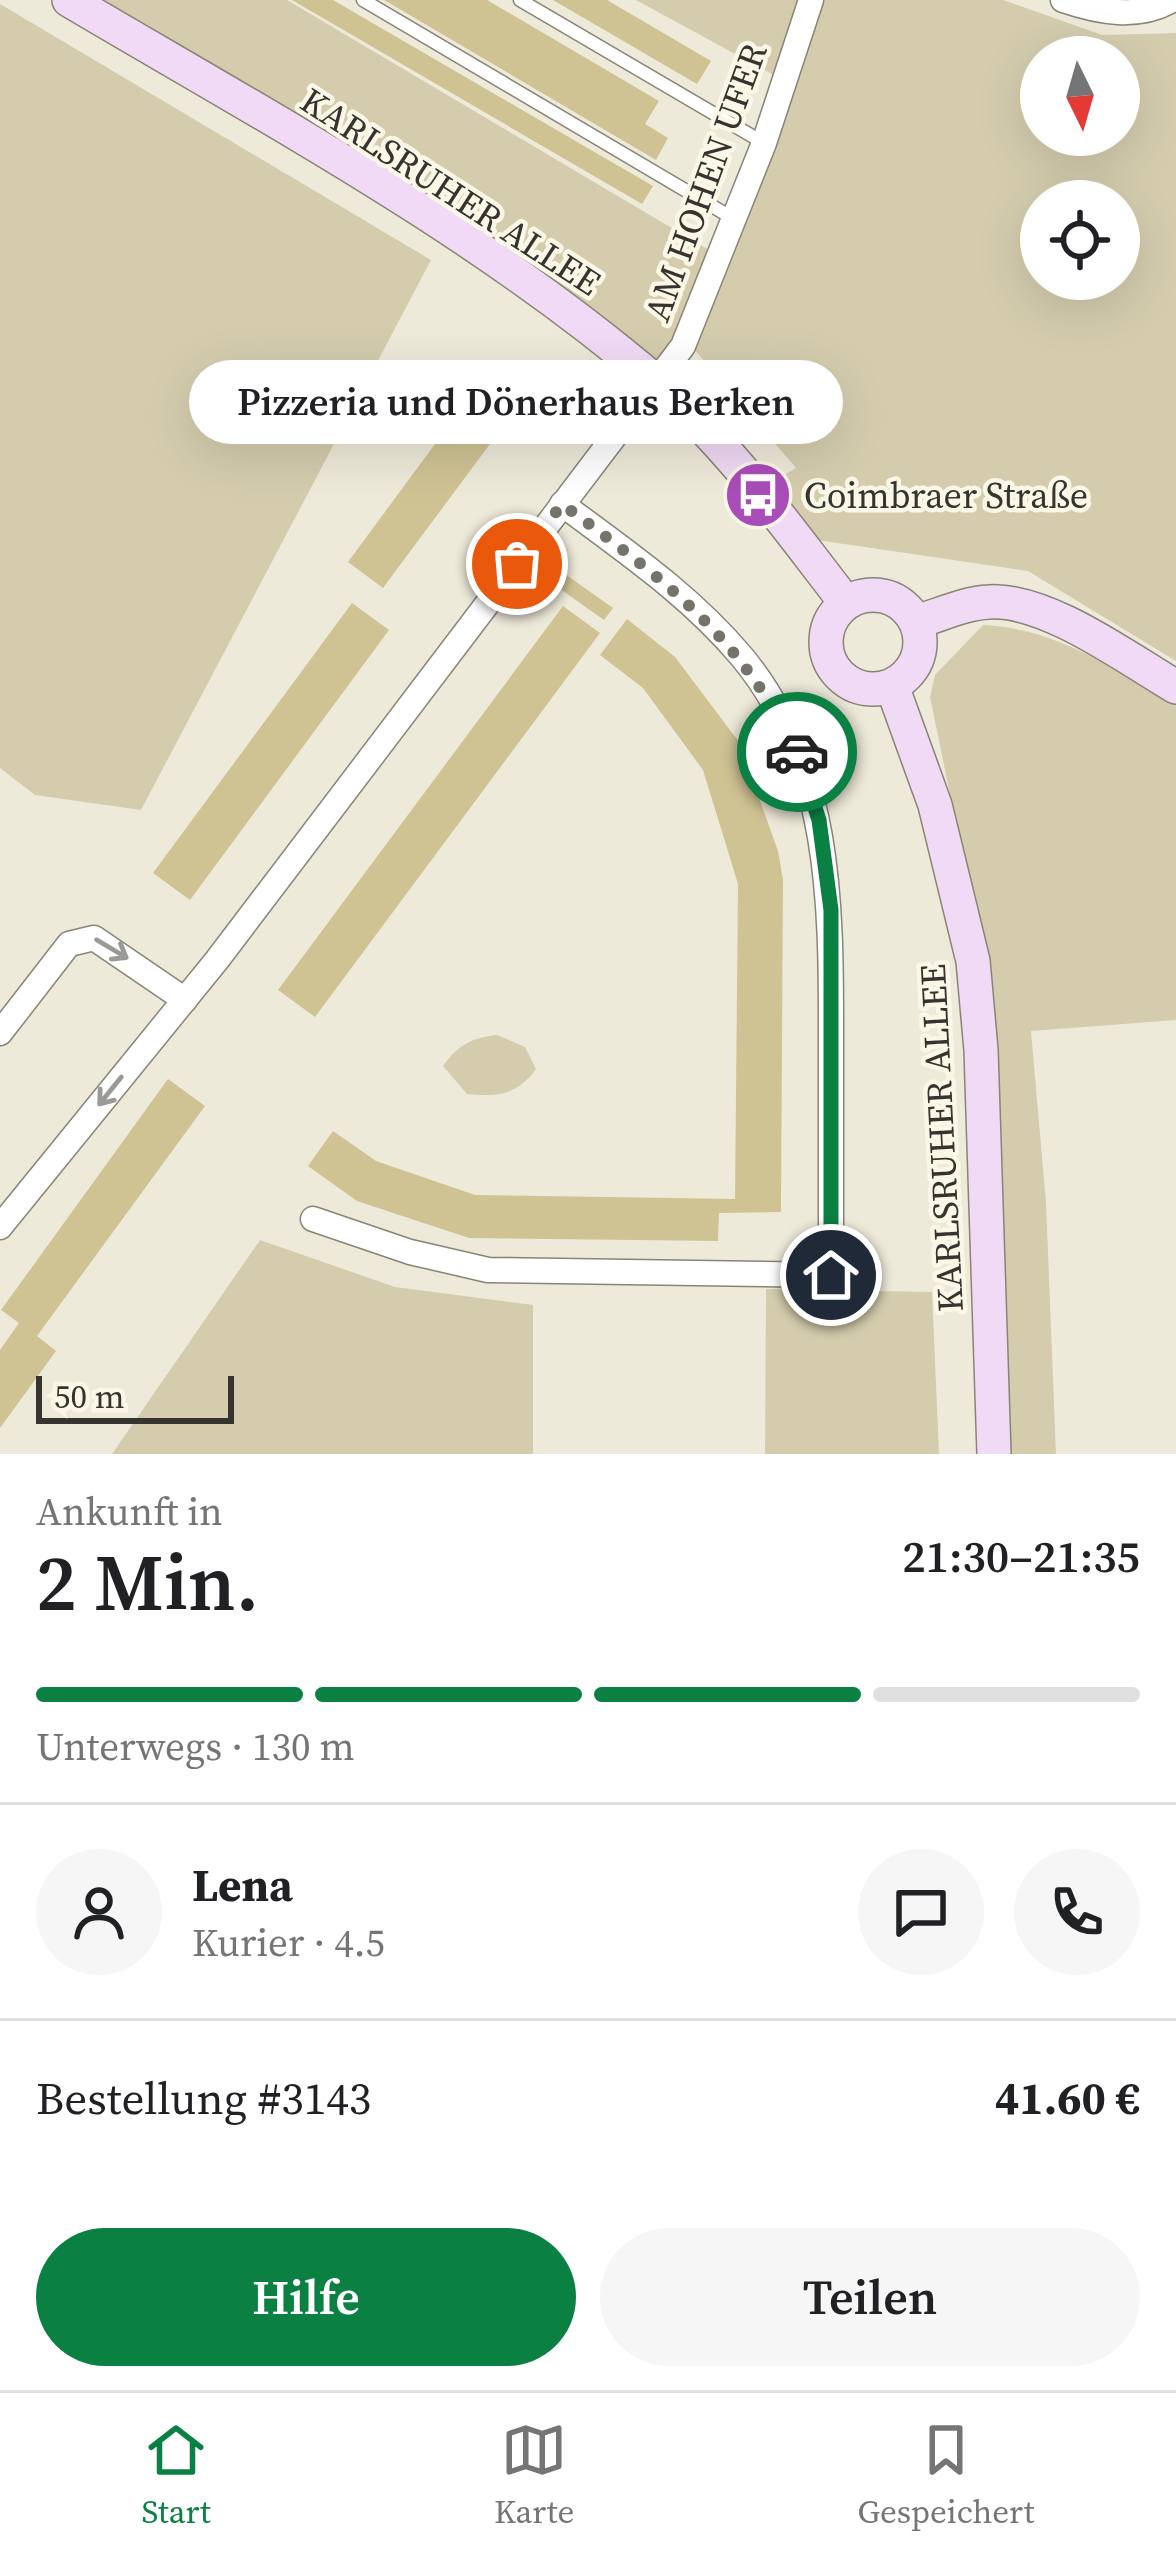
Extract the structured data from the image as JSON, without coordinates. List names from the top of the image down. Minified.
{"streets":{"street":["AM HOHEN UFER","KARLSRUHER ALLEE"]},"crossings":[["AM HOHEN UFER","KARLSRUHER ALLEE"]],"places":{"bus stop":["Coimbraer Straße"],"other":["Pizzeria und Dönerhaus Berken"]},"scale_bar":"50 m","north":"bottom","page":{"bubble":"Pizzeria und Dönerhaus Berken","scale":"50 m","heading":["2 Min.","Ankunft in","21:30–21:35"],"panel":["Lena","Kurier · 4.5","Bestellung #3143","41.60 €"],"bar":"Unterwegs · 130 m","buttons":["Hilfe","Teilen"],"tabs":["Start","Karte","Gespeichert"]}}
